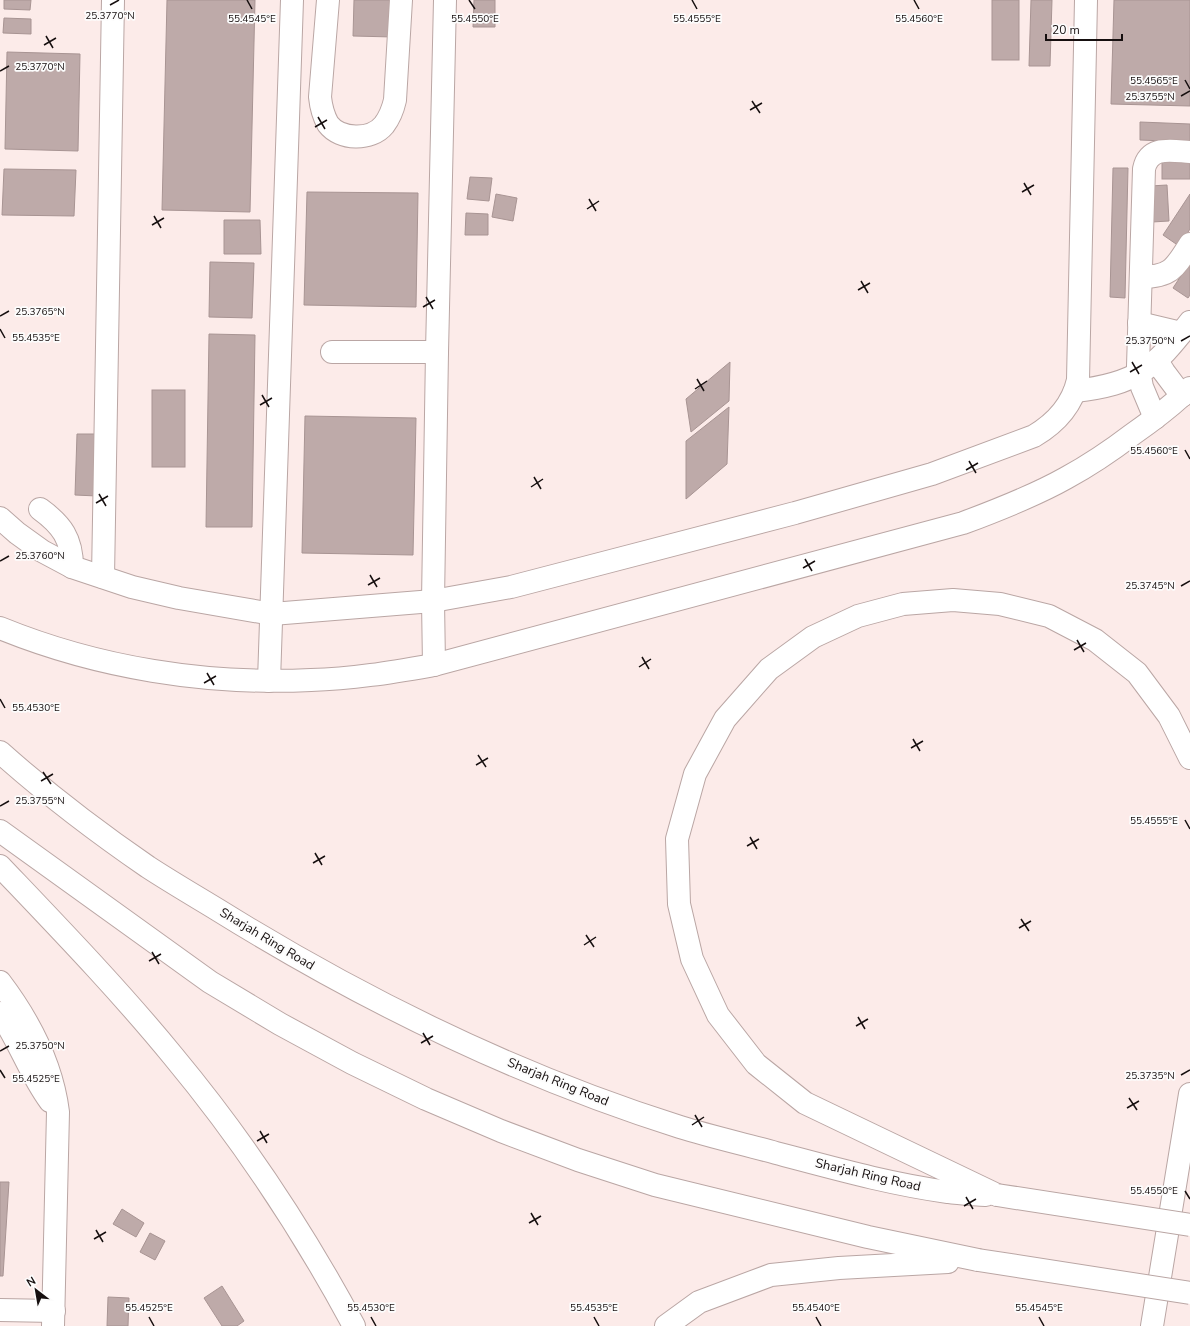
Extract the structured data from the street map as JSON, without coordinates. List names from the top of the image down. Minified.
{"streets":{"main road":["Sharjah Ring Road"]},"scale_bar":"20 m","north":"top left","coordinates":["25.3770°N","55.4560°E","55.4545°E","55.4550°E","55.4555°E","55.4565°E","25.3755°N","25.3765°N","55.4535°E","25.3750°N","25.3760°N","25.3745°N","55.4530°E","25.3735°N","55.4525°E","55.4540°E"]}
